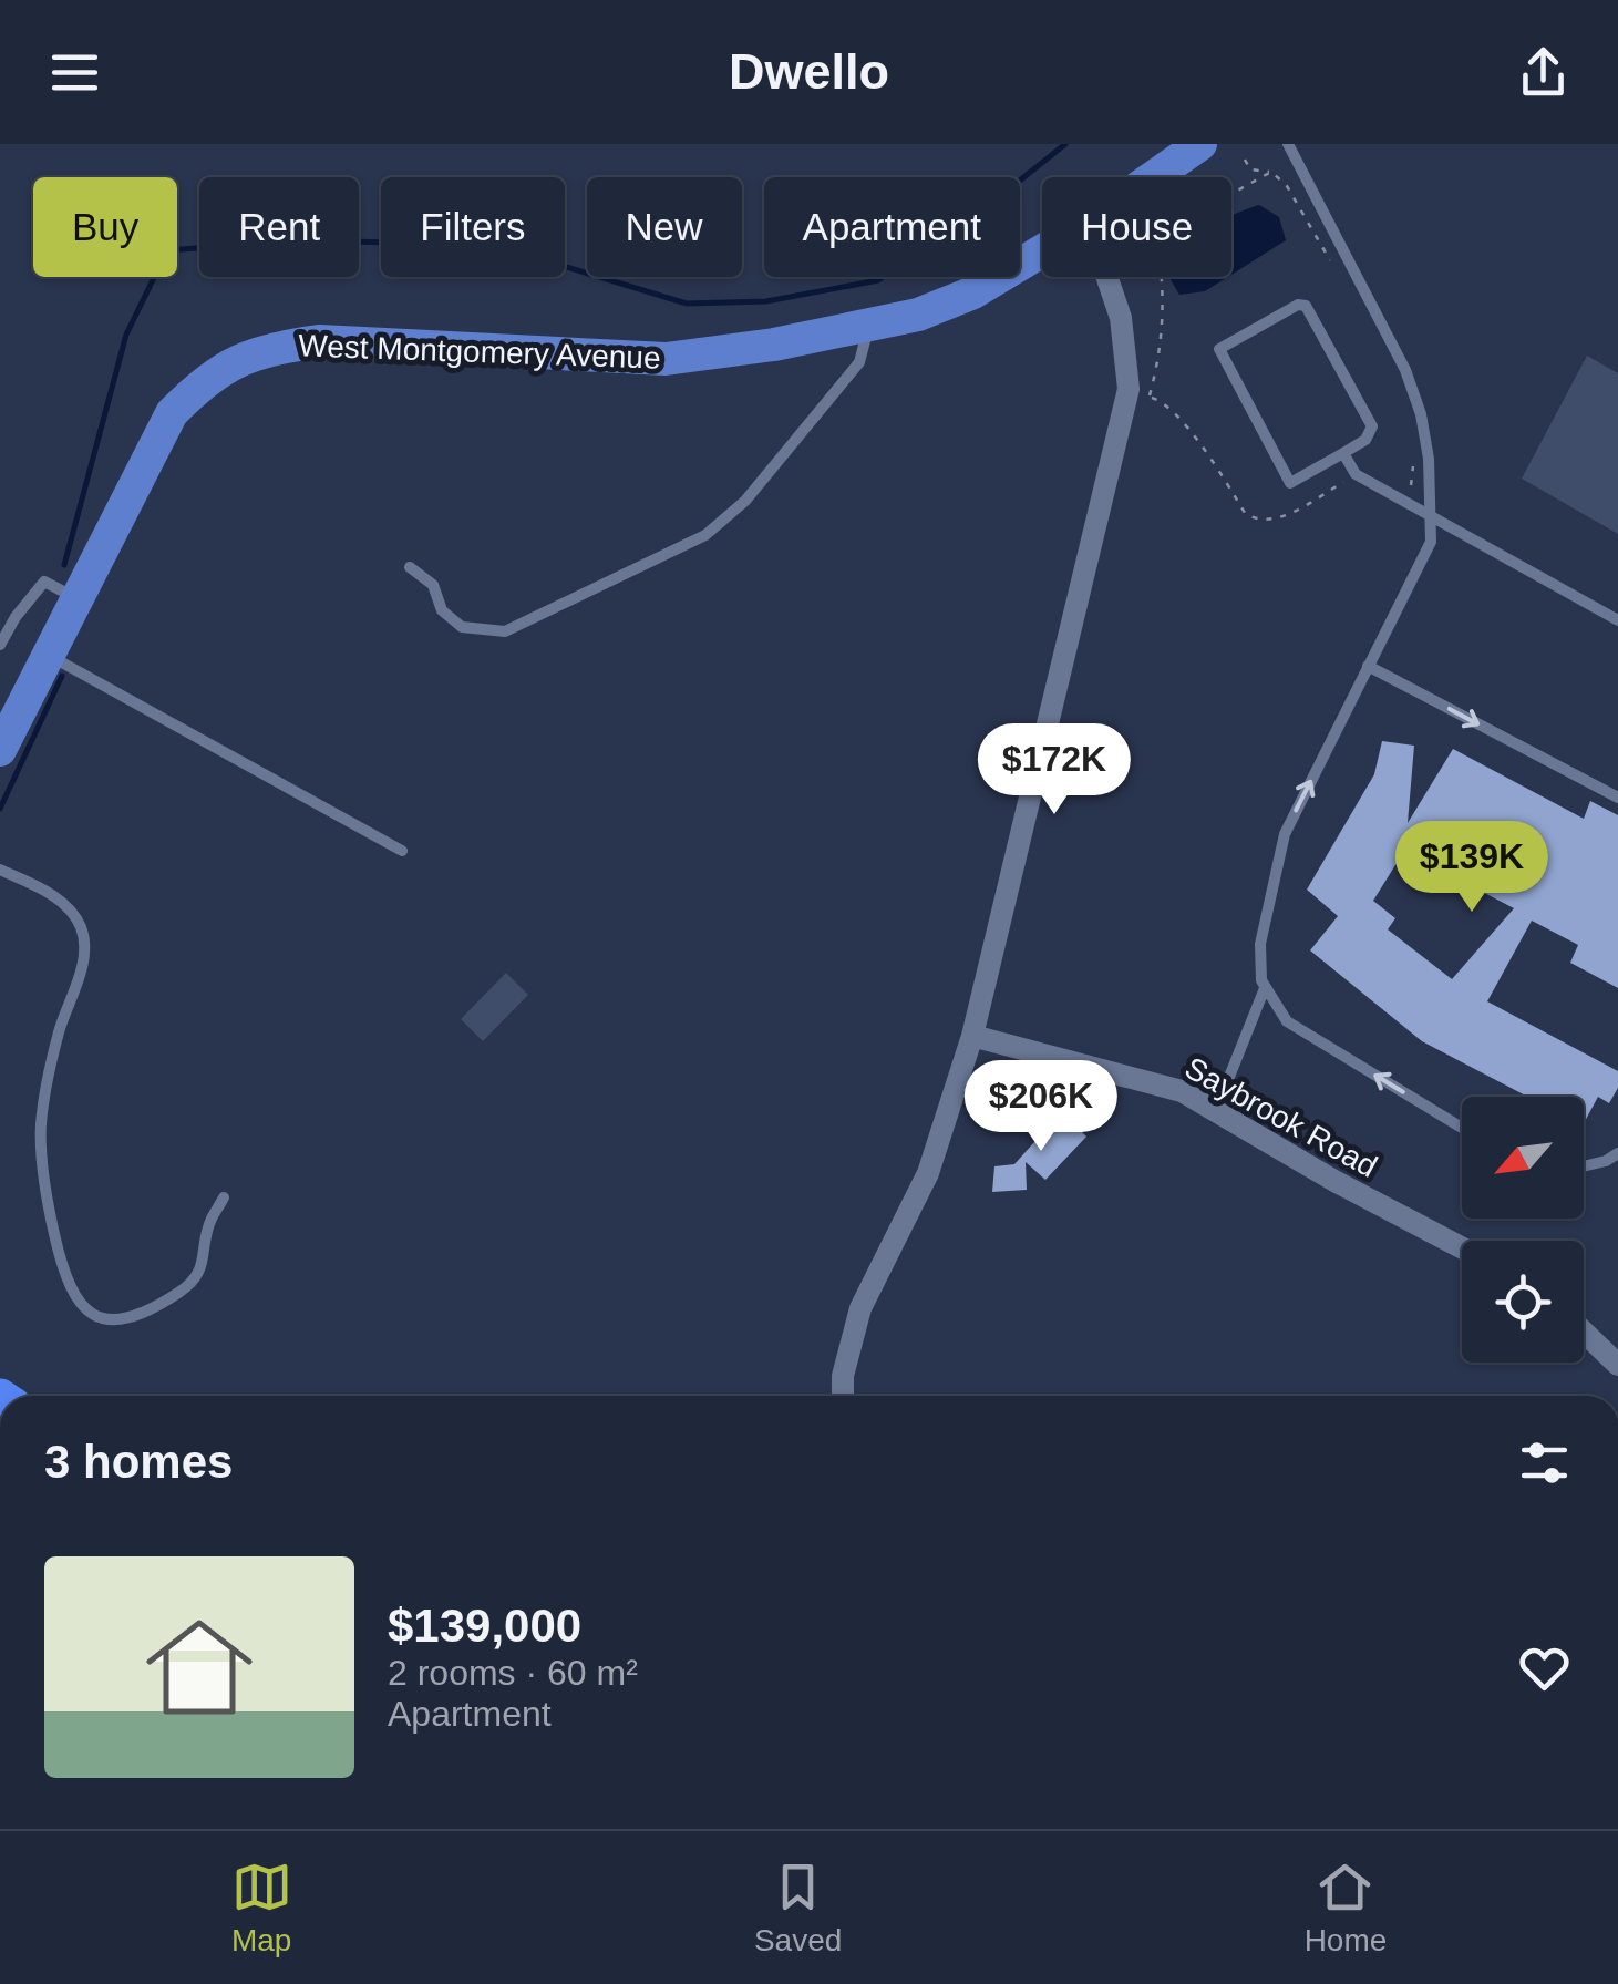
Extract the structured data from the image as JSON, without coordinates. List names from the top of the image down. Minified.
{"streets":{"main road":["West Montgomery Avenue"],"street":["Saybrook Road"]},"north":"bottom left","page":{"header":"Dwello","chip":["Buy","Rent","Filters","New","Apartment","House"],"price":["$172K","$139K","$206K"],"heading":"3 homes","list":[{"name":"$139,000","note":"2 rooms · 60 m² · Apartment"}],"tabs":["Map","Saved","Home"]}}
